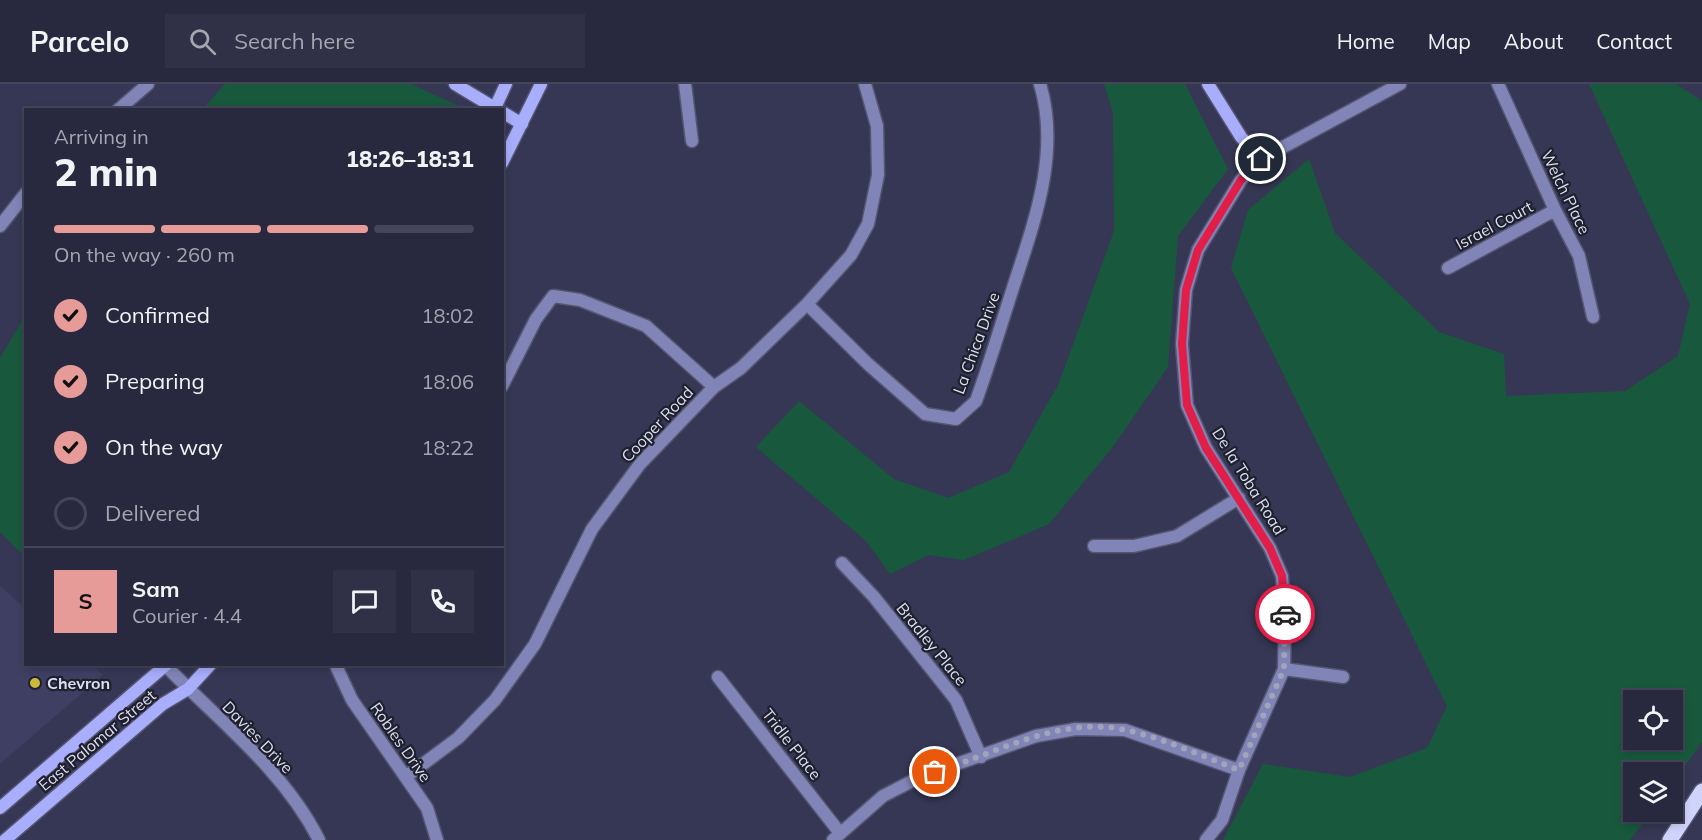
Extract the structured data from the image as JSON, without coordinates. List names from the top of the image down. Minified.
{"streets":{"main road":["East Palomar Street"],"street":["Welch Place","Israel Court","La Chica Drive","Cooper Road","De la Toba Road","Bradley Place","Davies Drive","Robles Drive","Tridle Place"]},"crossings":[["Welch Place","Israel Court"],["La Chica Drive","Cooper Road"],["Cooper Road","Robles Drive"],["Davies Drive","East Palomar Street"]],"places":["Chevron"],"page":{"header":"Parcelo","search":"Search here","nav":["Home","Map","About","Contact"],"heading":["2 min","Arriving in","18:26–18:31"],"panel":["Sam","Courier · 4.4"],"bar":"On the way · 260 m","list":[["Confirmed","18:02"],["Preparing","18:06"],["On the way","18:22"],"Delivered"],"round":"S"}}
